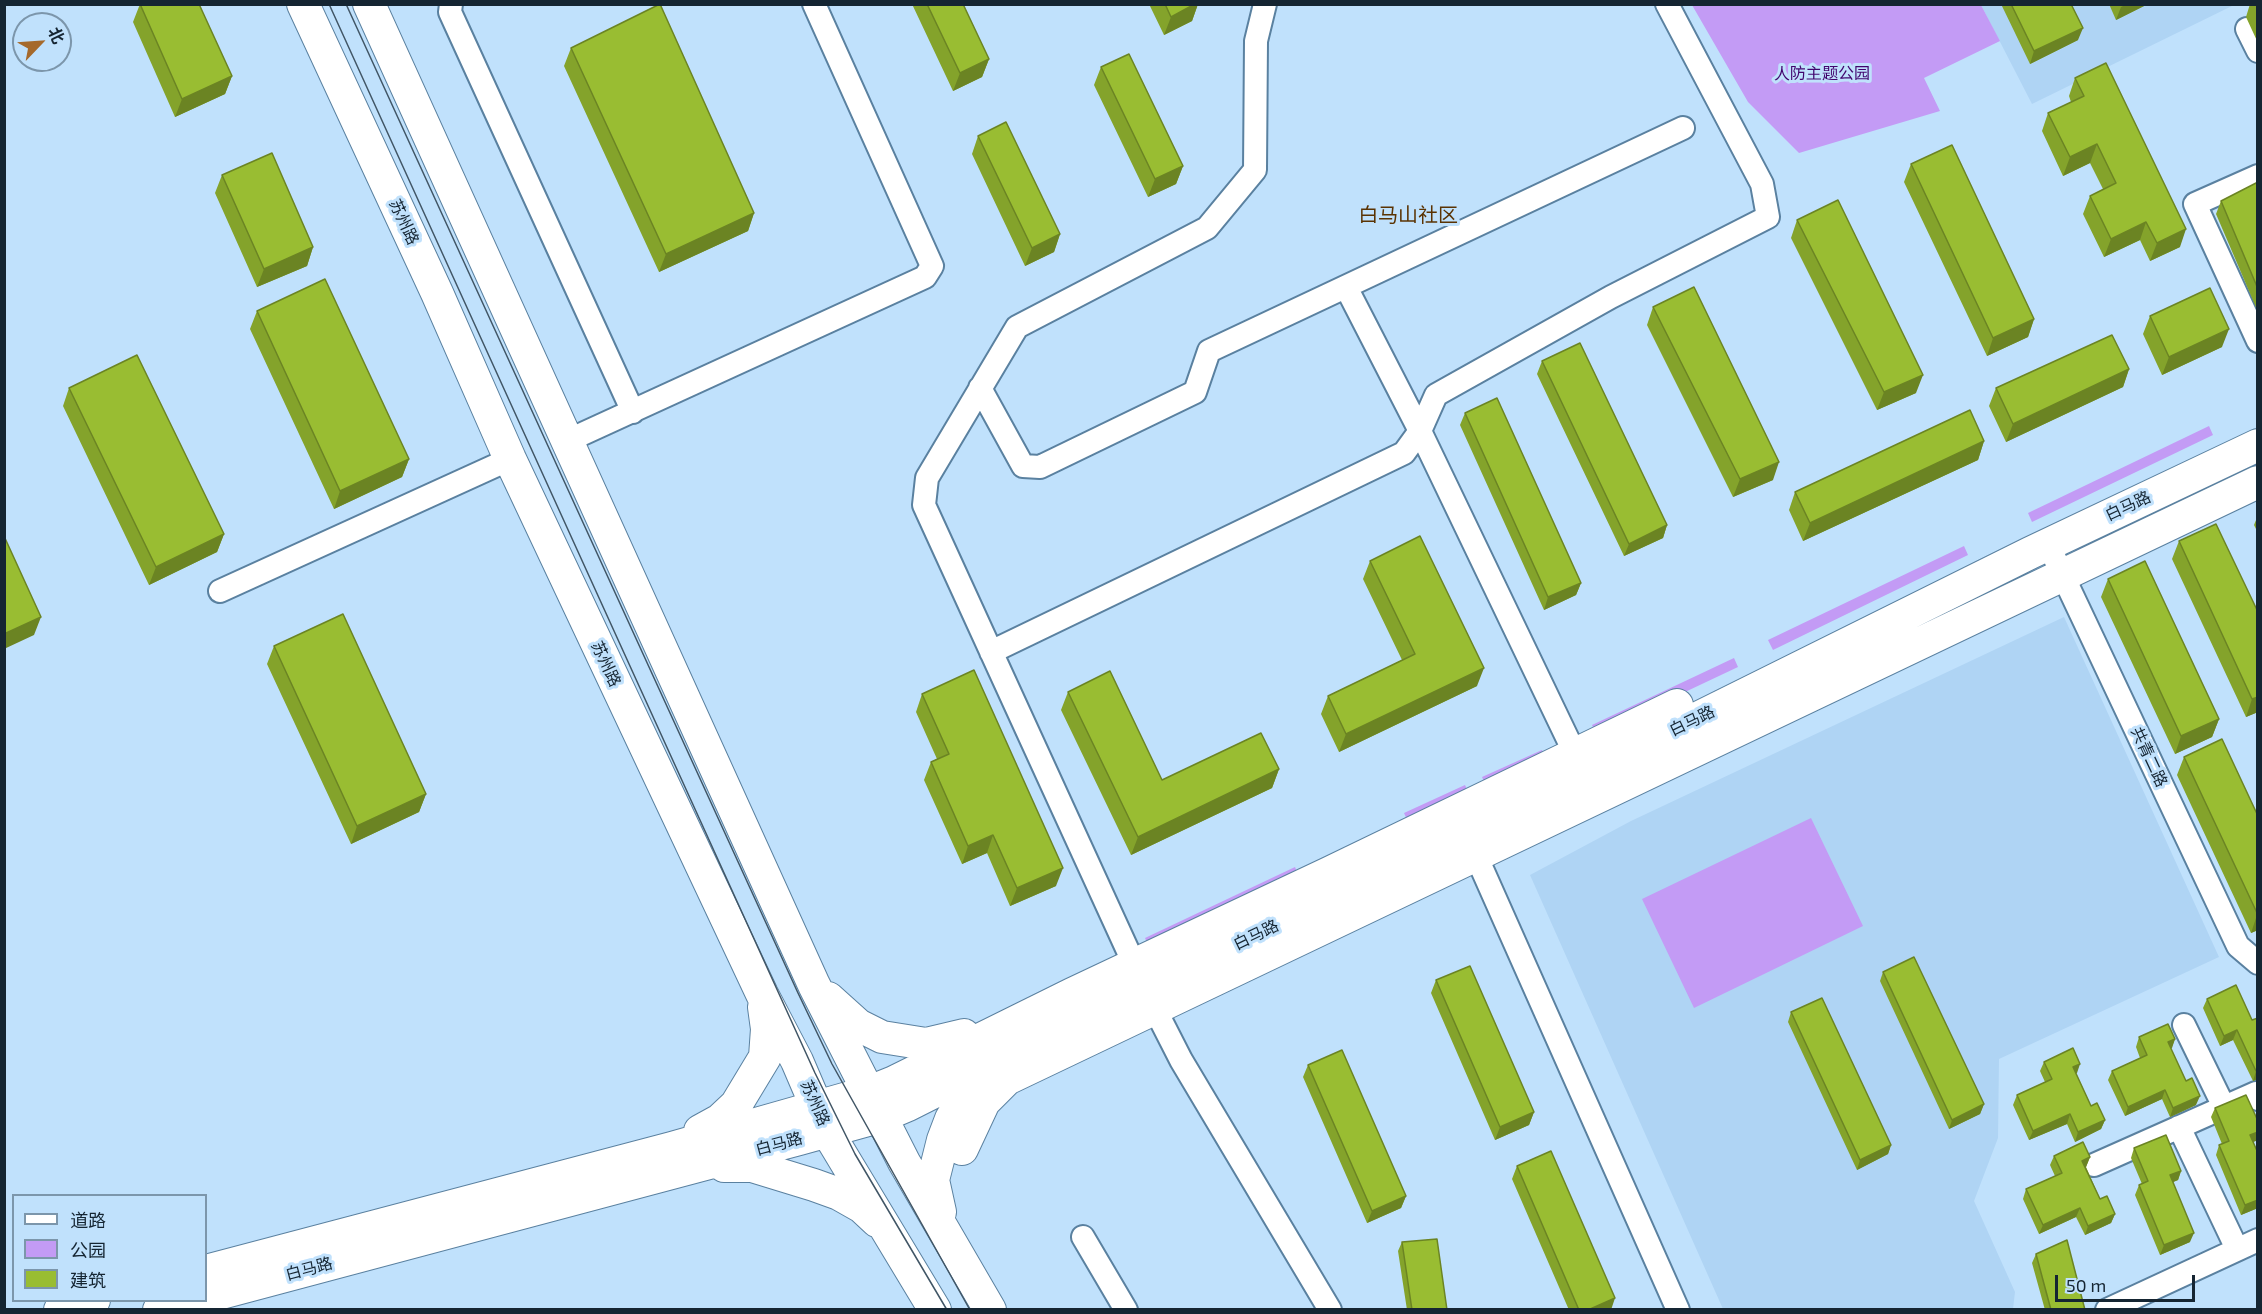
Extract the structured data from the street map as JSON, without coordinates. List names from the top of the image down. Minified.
{"streets":{"street":["苏州路","白马路","共青二路"]},"crossings":[["苏州路","白马路"],["白马路","共青二路"]],"districts":["白马山社区"],"parks":["人防主题公园"],"legend":["道路","公园","建筑"],"scale_bar":"50 m","north":"top right"}
